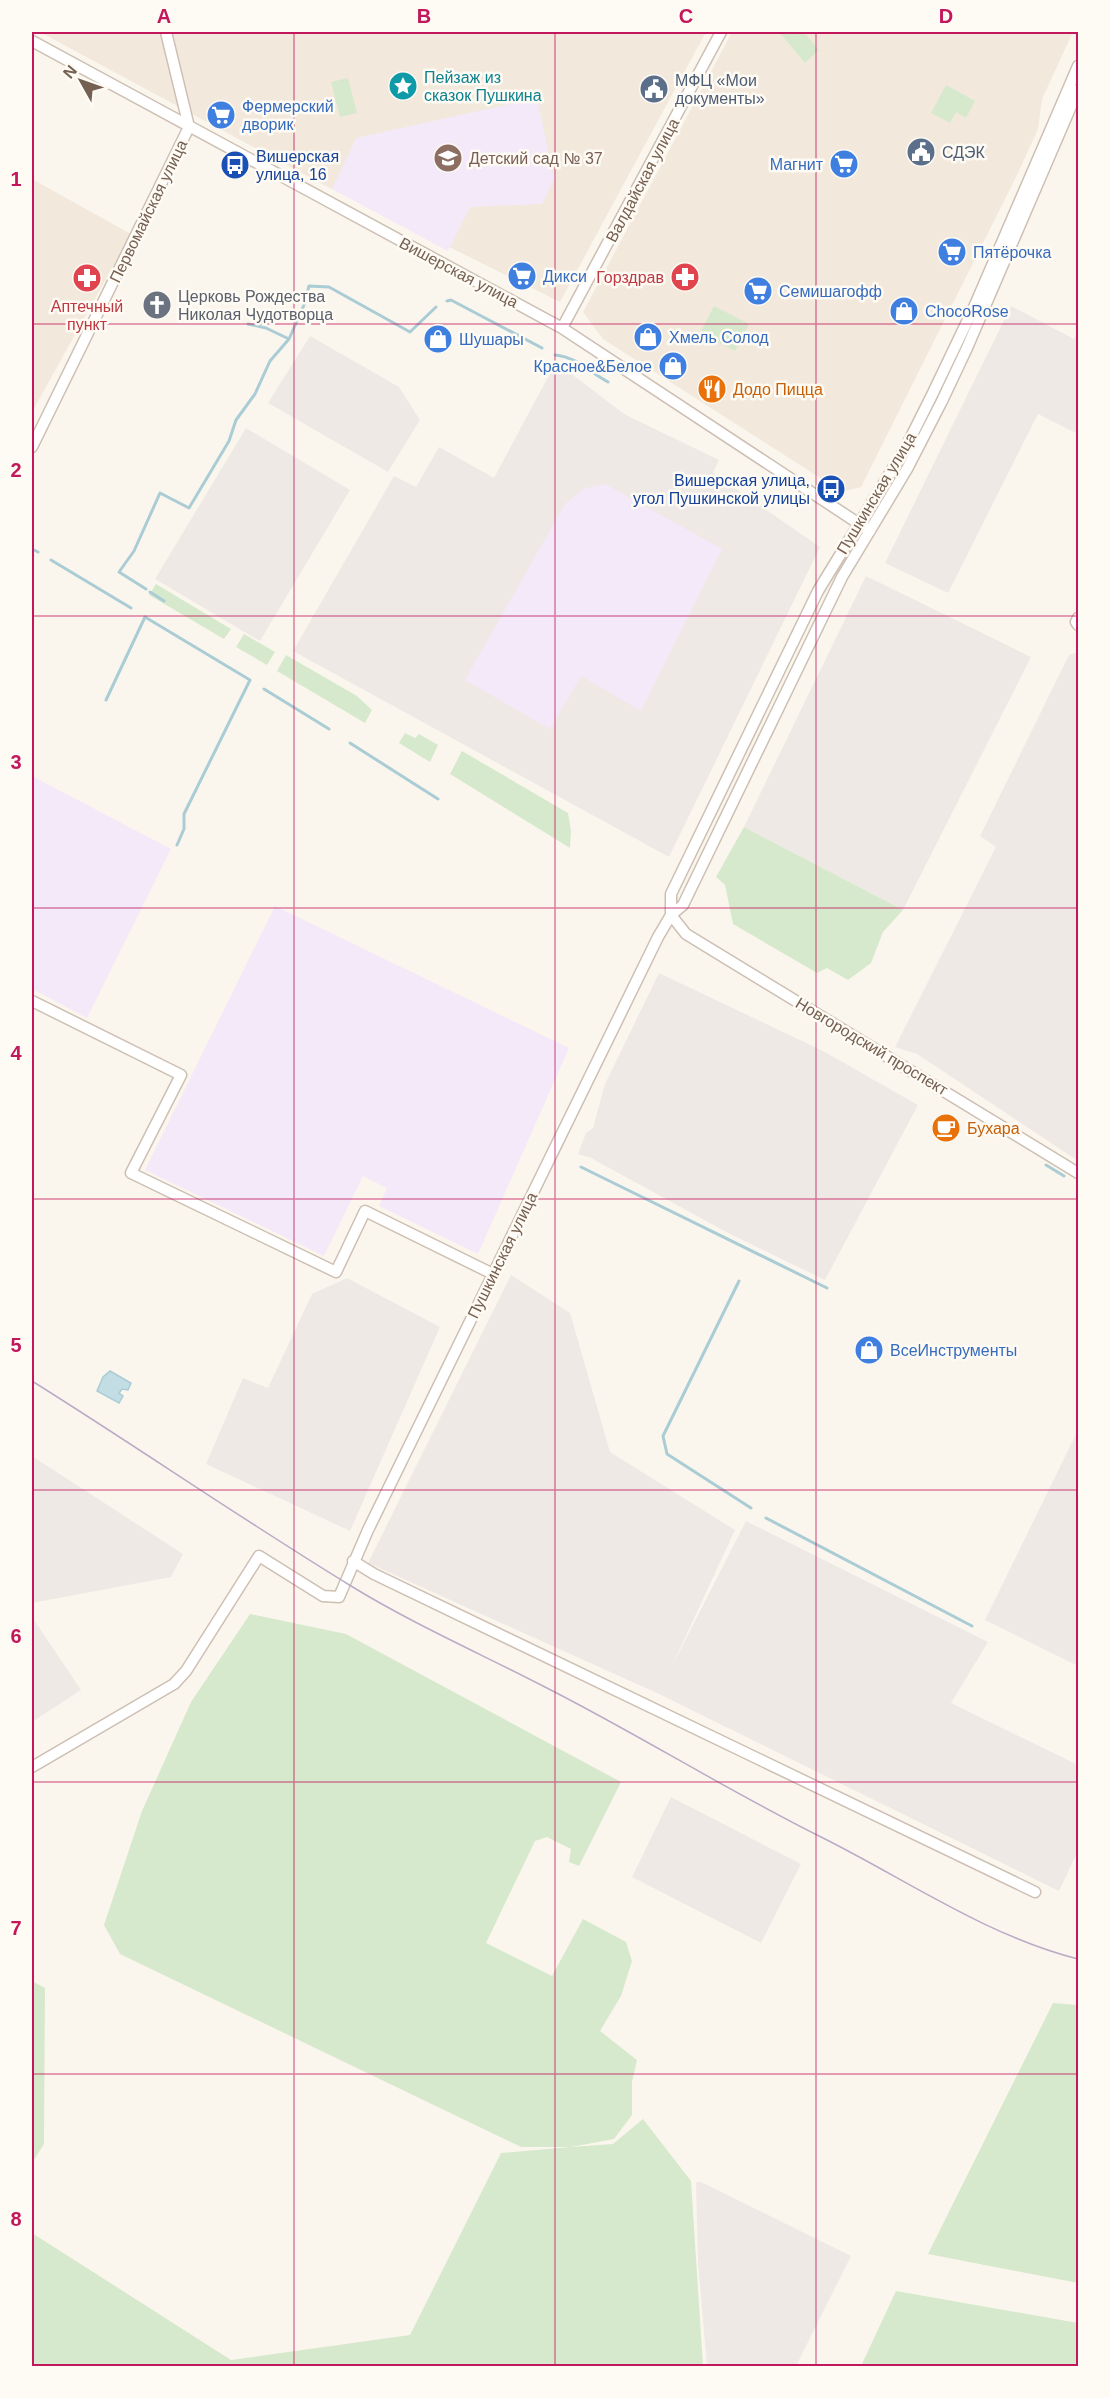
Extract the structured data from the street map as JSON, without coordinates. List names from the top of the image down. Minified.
{"streets":{"street":["Валдайская улица","Первомайская улица","Вишерская улица","Пушкинская улица","Новгородский проспект"]},"crossings":[["Валдайская улица","Вишерская улица"],["Первомайская улица","Вишерская улица"],["Вишерская улица","Пушкинская улица"],["Пушкинская улица","Новгородский проспект"]],"places":{"place":["Пейзаж из сказок Пушкина"],"public building":["МФЦ «Мои документы»","СДЭК"],"supermarket":["Фермерский дворик","Магнит","Пятёрочка","Дикси","Семишагофф"],"school or university":["Детский сад № 37"],"bus stop":["Вишерская улица, 16","Вишерская улица, угол Пушкинской улицы"],"pharmacy":["Горздрав","Аптечный пункт"],"church":["Церковь Рождества Николая Чудотворца"],"shop":["ChocoRose","Хмель Солод","Шушары","Красное&Белое","ВсеИнструменты"],"restaurant":["Додо Пицца"],"cafe":["Бухара"]},"north":"top left","grid":{"columns":["A","B","C","D"],"rows":["1","2","3","4","5","6","7","8"]}}
